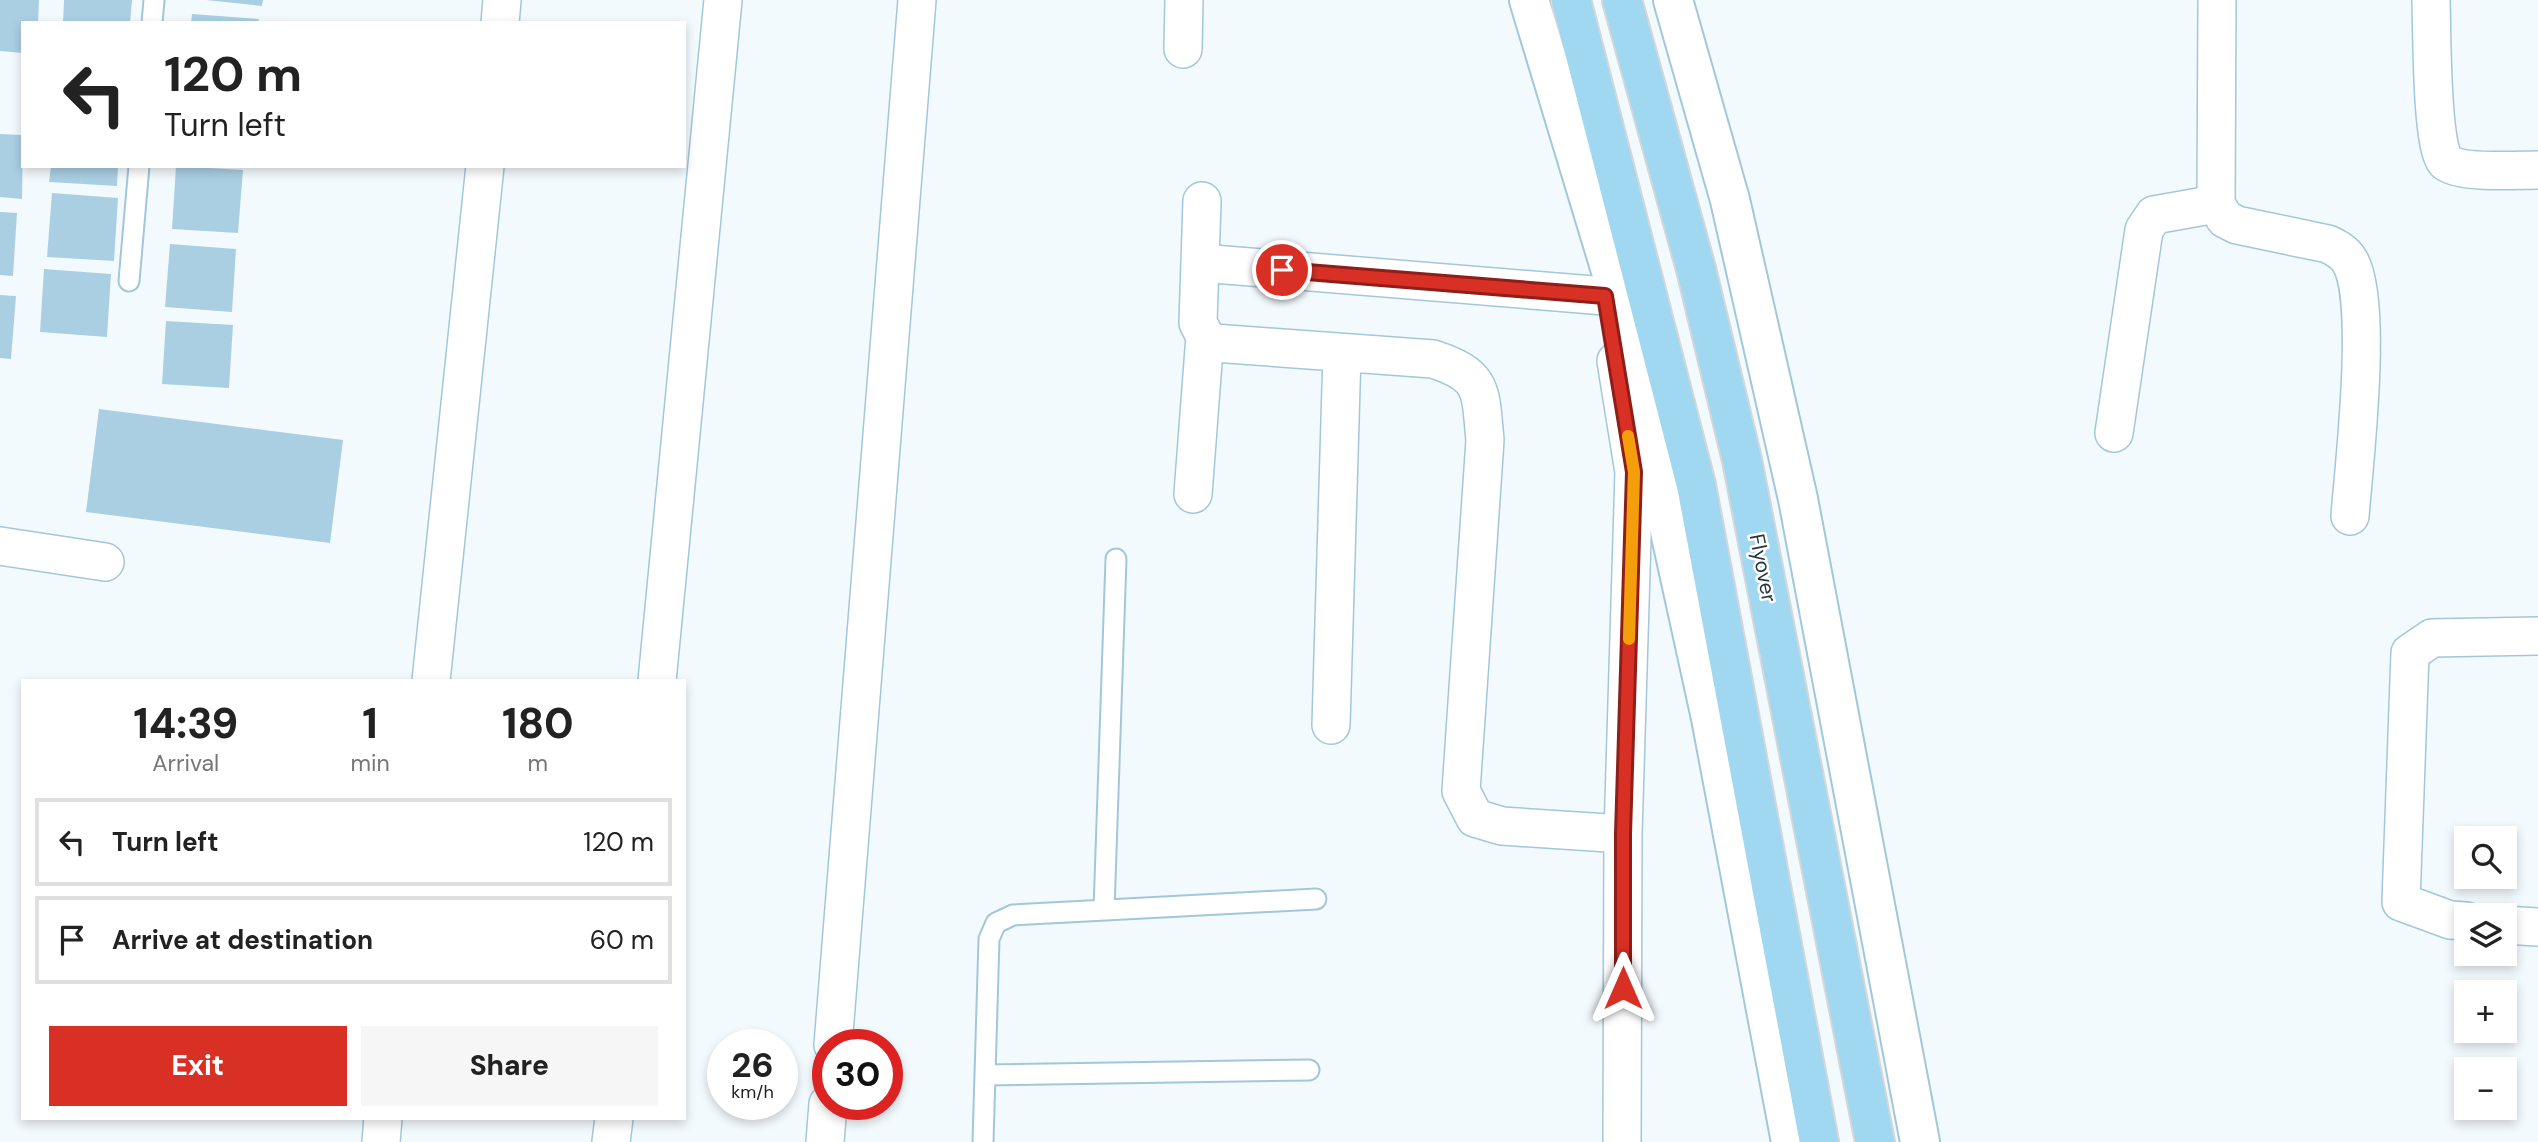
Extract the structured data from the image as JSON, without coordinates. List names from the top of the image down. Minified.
{"streets":{"main road":["Flyover"]},"page":{"turn":["120 m","Turn left"],"eta":["14:39","Arrival","1","min","180","m"],"list":[{"name":"Turn left","value":"120 m"},{"name":"Arrive at destination","value":"60 m"}],"map_buttons":["+","−"],"buttons":["Exit","Share"],"speed":"26 km/h","limit":"30"}}
